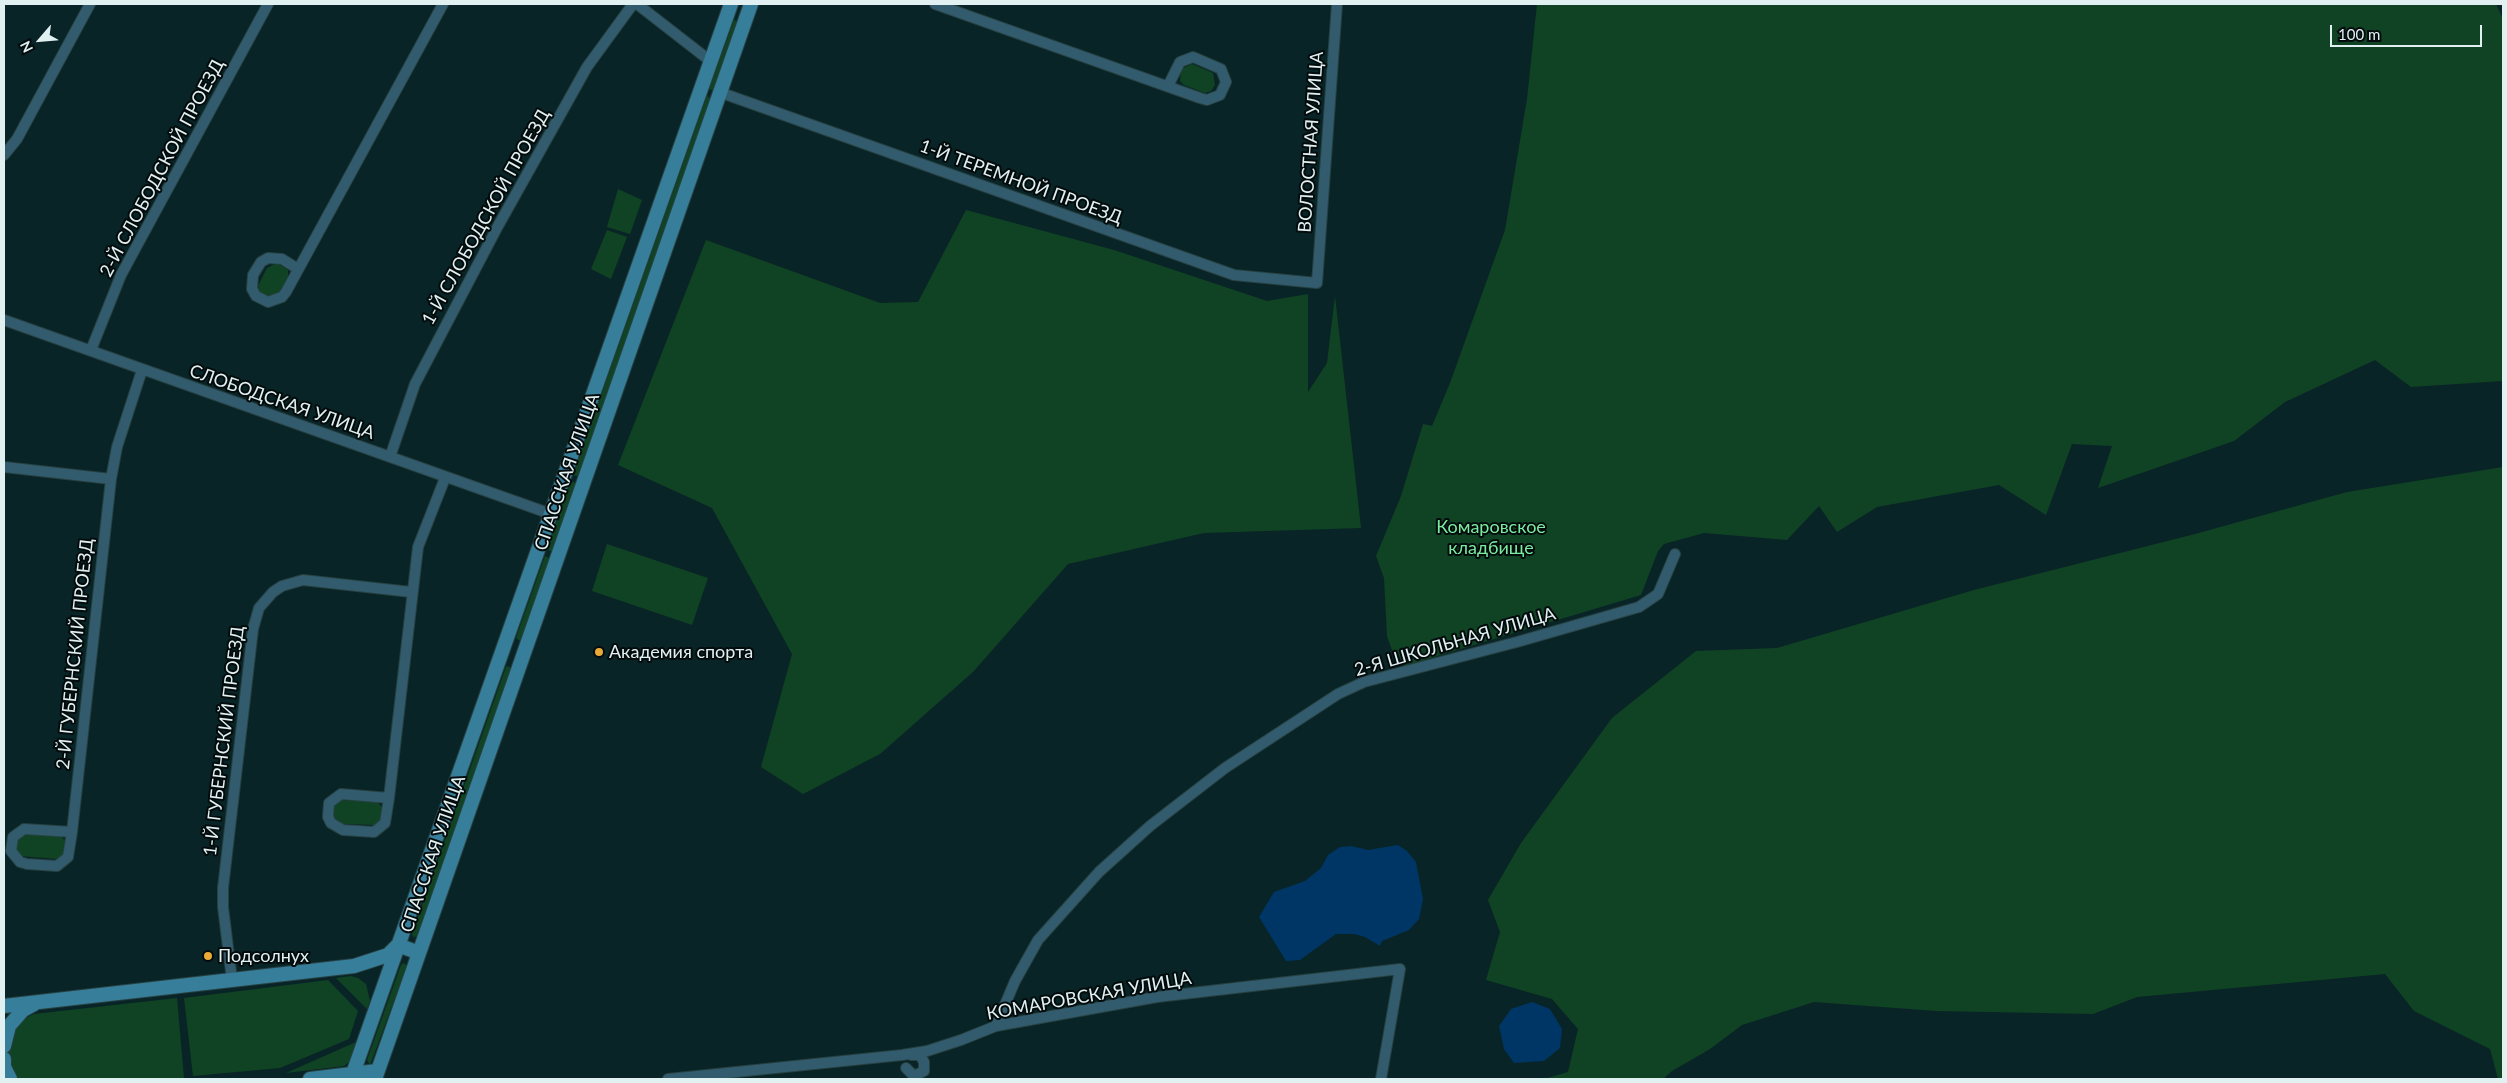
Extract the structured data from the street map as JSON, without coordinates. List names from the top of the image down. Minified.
{"streets":{"street":["ВОЛОСТНАЯ УЛИЦА","2-Й СЛОБОДСКОЙ ПРОЕЗД","1-Й ТЕРЕМНОЙ ПРОЕЗД","1-Й СЛОБОДСКОЙ ПРОЕЗД","СЛОБОДСКАЯ УЛИЦА","СПАССКАЯ УЛИЦА","2-Я ШКОЛЬНАЯ УЛИЦА","2-Й ГУБЕРНСКИЙ ПРОЕЗД","1-Й ГУБЕРНСКИЙ ПРОЕЗД","КОМАРОВСКАЯ УЛИЦА"]},"crossings":[["ВОЛОСТНАЯ УЛИЦА","1-Й ТЕРЕМНОЙ ПРОЕЗД"],["2-Й СЛОБОДСКОЙ ПРОЕЗД","СЛОБОДСКАЯ УЛИЦА"],["1-Й ТЕРЕМНОЙ ПРОЕЗД","СПАССКАЯ УЛИЦА"],["1-Й СЛОБОДСКОЙ ПРОЕЗД","СЛОБОДСКАЯ УЛИЦА"],["СЛОБОДСКАЯ УЛИЦА","СПАССКАЯ УЛИЦА"],["СЛОБОДСКАЯ УЛИЦА","2-Й ГУБЕРНСКИЙ ПРОЕЗД"],["2-Я ШКОЛЬНАЯ УЛИЦА","КОМАРОВСКАЯ УЛИЦА"]],"parks":["Комаровское кладбище"],"places":["Академия спорта","Подсолнух"],"scale_bar":"100 m","north":"bottom left"}
